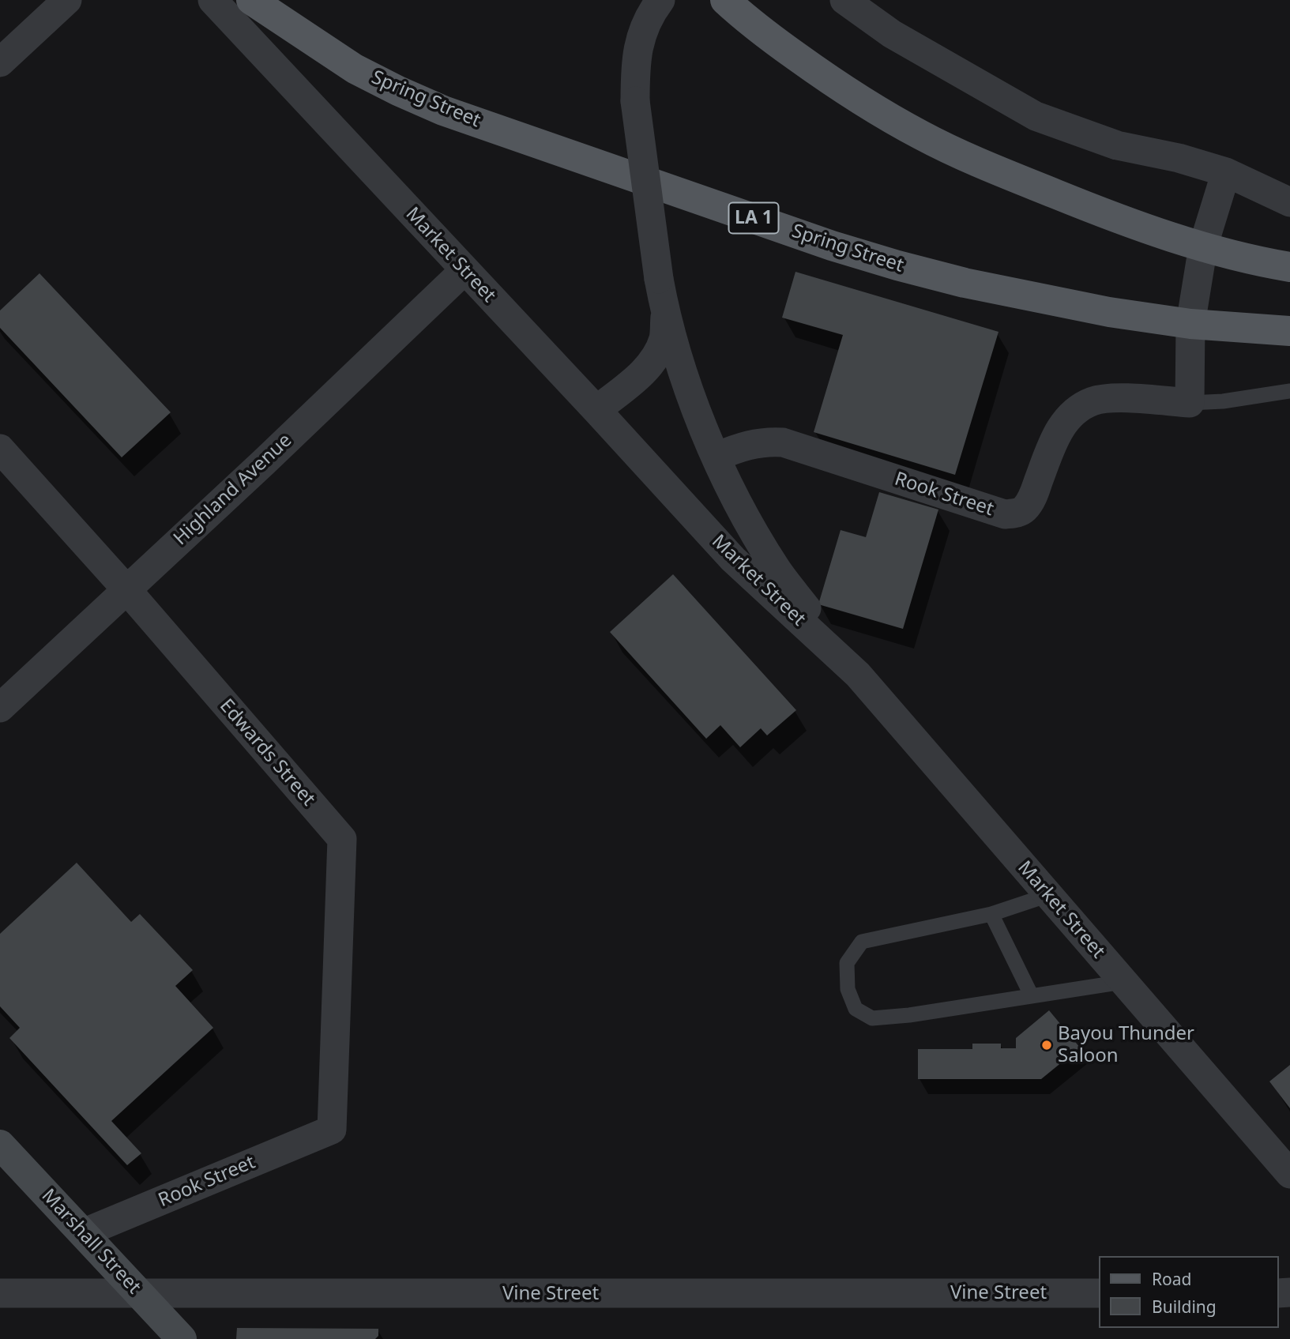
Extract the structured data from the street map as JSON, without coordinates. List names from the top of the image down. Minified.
{"streets":{"main road":["Spring Street","LA 1"],"street":["Market Street","Highland Avenue","Rook Street","Edwards Street","Marshall Street","Vine Street"]},"crossings":[["Market Street","Highland Avenue"],["Highland Avenue","Edwards Street"],["Rook Street","Edwards Street"],["Rook Street","Marshall Street"],["Marshall Street","Vine Street"]],"places":["Bayou Thunder Saloon"],"legend":["Road","Building"]}
